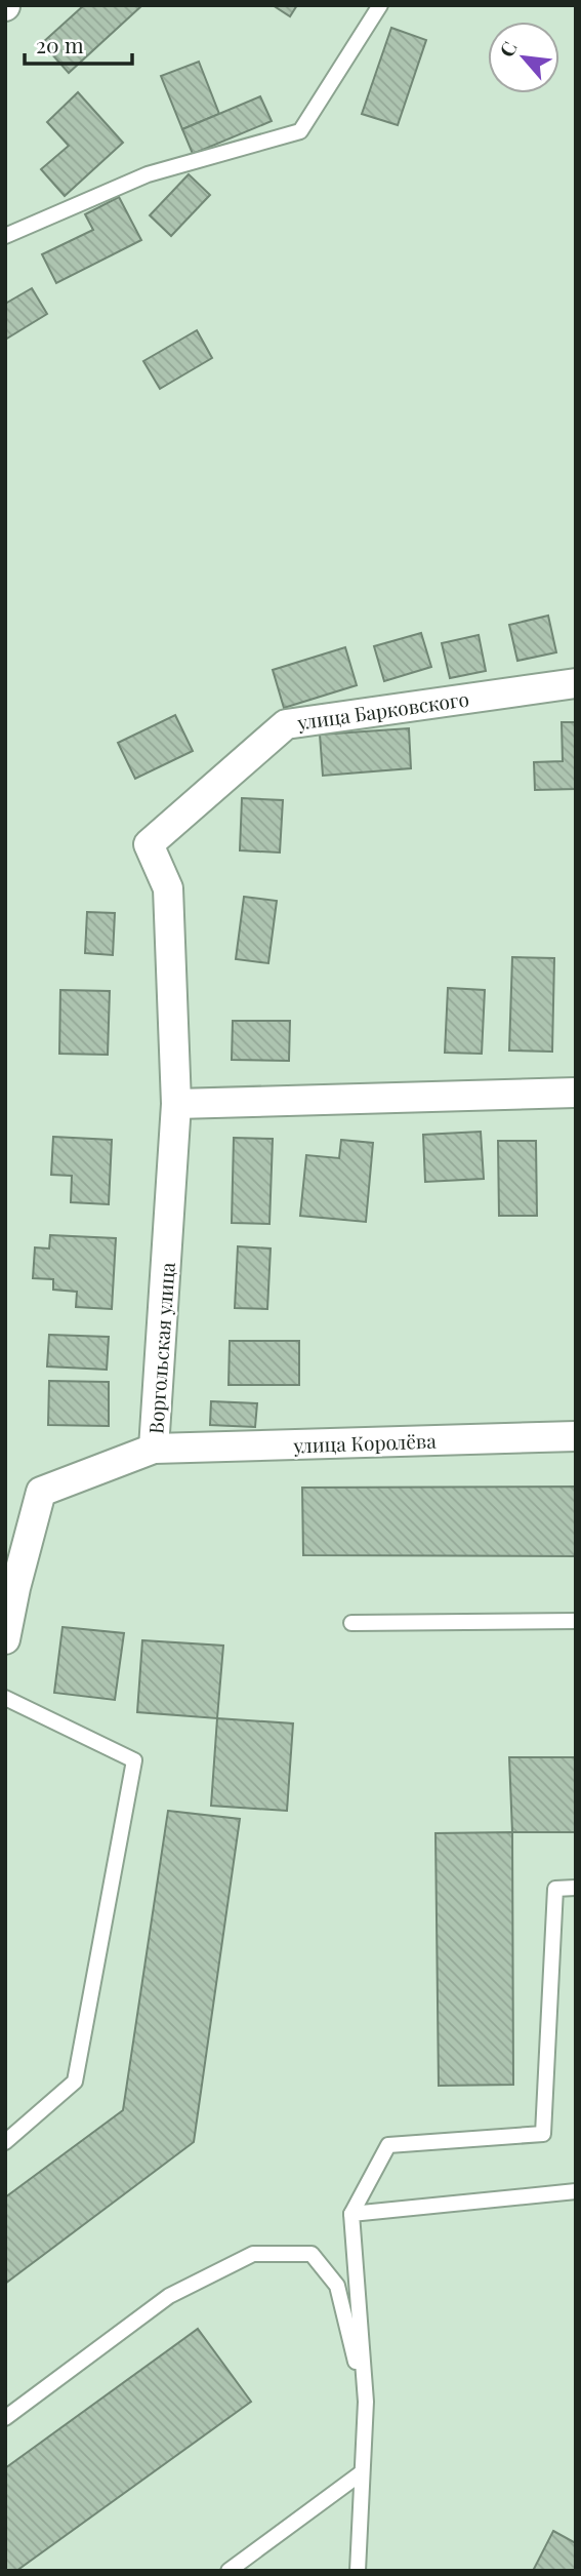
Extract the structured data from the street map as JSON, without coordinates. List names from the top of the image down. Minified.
{"streets":{"street":["улица Барковского","Воргольская улица","улица Королёва"]},"crossings":[["улица Барковского","Воргольская улица"],["Воргольская улица","улица Королёва"]],"scale_bar":"20 m","north":"top left"}
